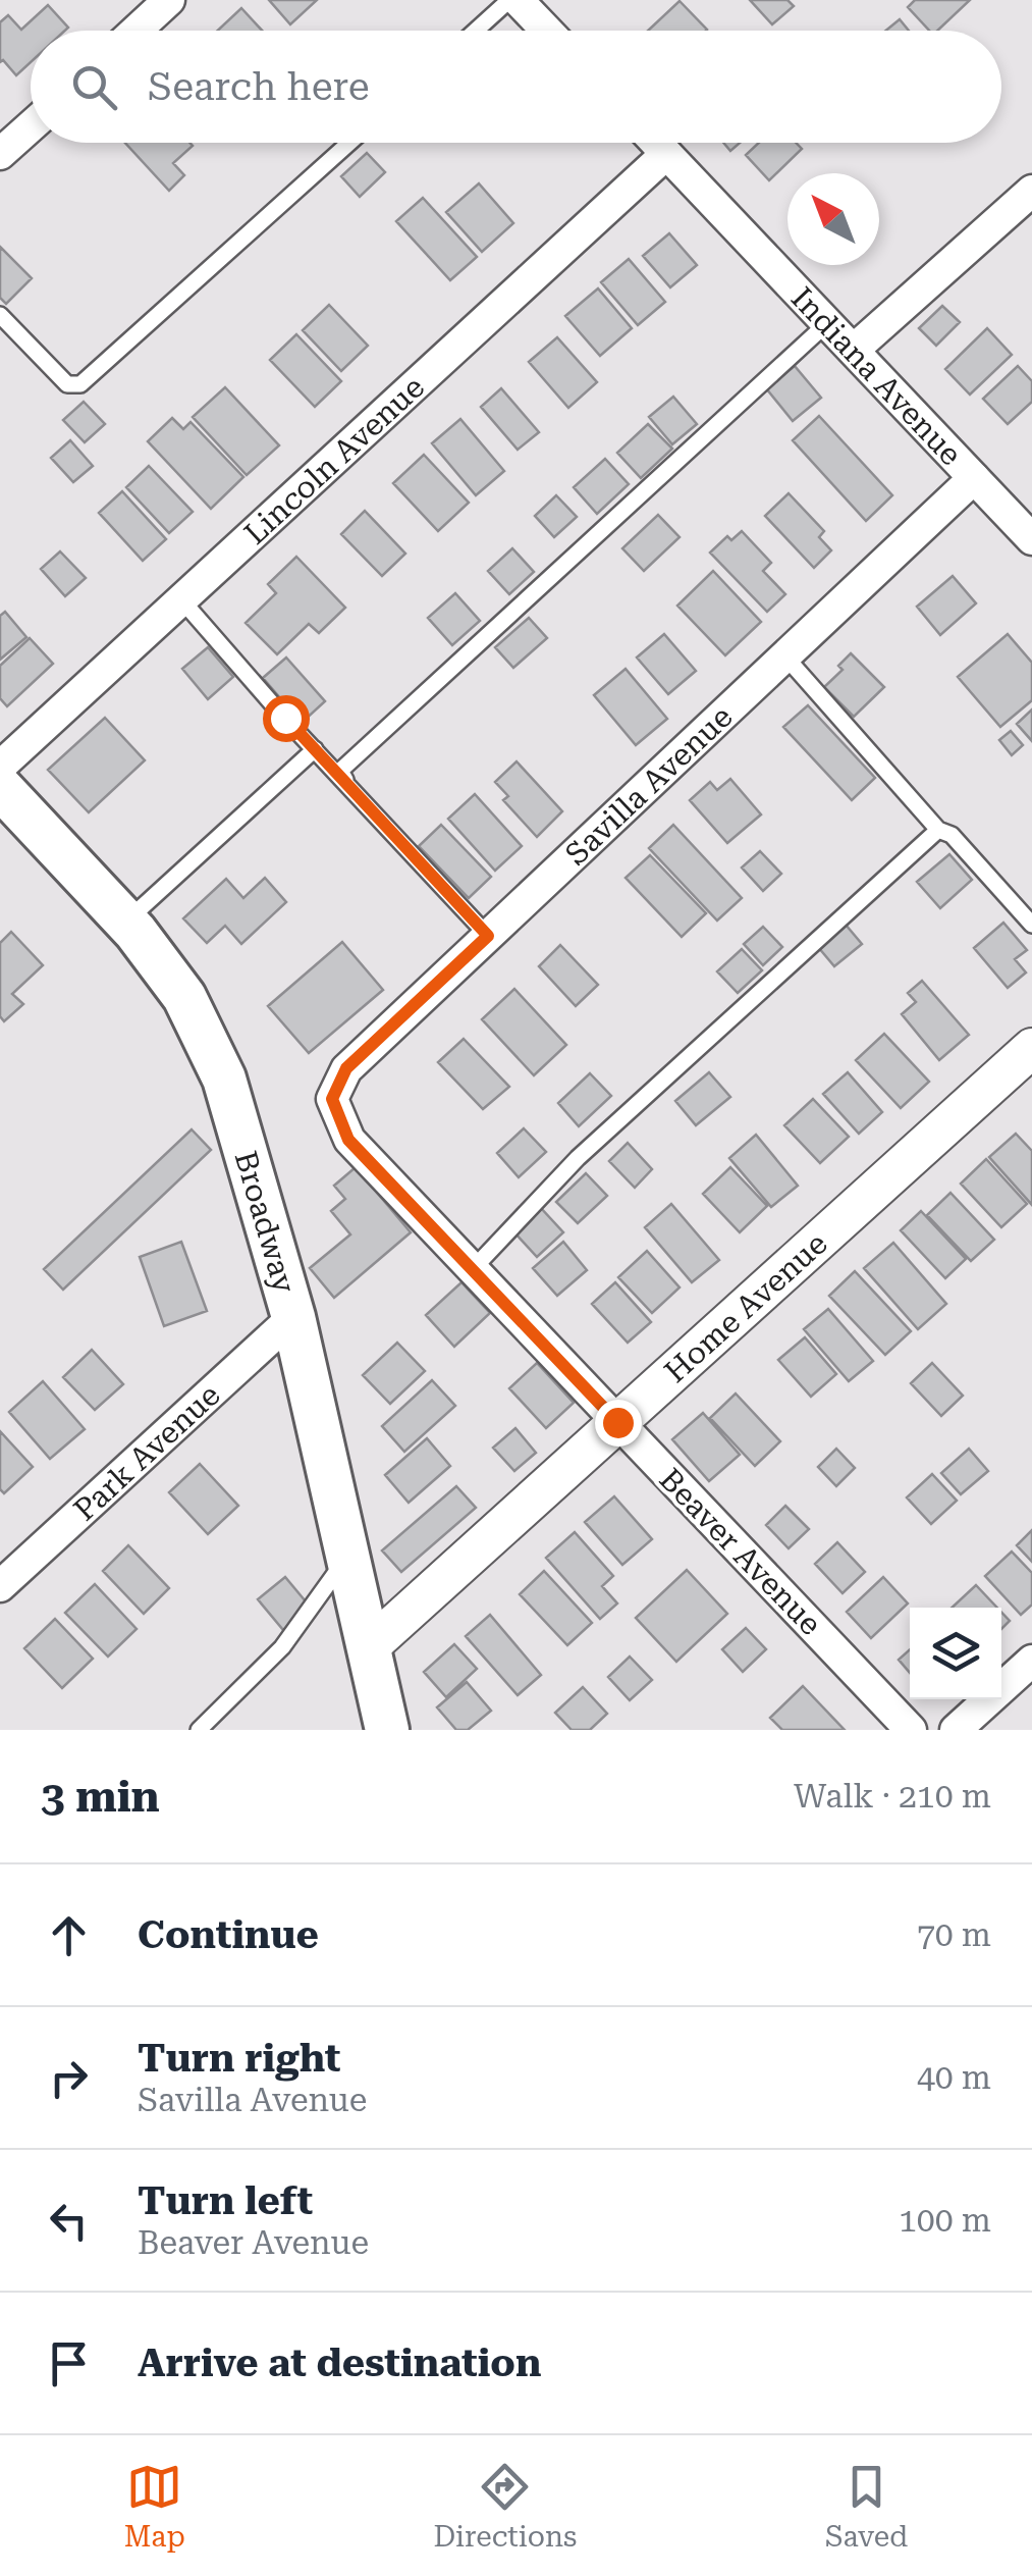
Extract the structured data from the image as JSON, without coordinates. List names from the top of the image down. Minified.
{"streets":{"main road":["Broadway"],"street":["Indiana Avenue","Lincoln Avenue","Savilla Avenue","Home Avenue","Park Avenue","Beaver Avenue"]},"crossings":[["Indiana Avenue","Lincoln Avenue"],["Indiana Avenue","Savilla Avenue"],["Savilla Avenue","Beaver Avenue"],["Broadway","Home Avenue"],["Broadway","Park Avenue"],["Home Avenue","Beaver Avenue"]],"north":"top left","page":{"search":"Search here","heading":["3 min","Walk · 210 m"],"list":[["Continue","70 m"],["Turn right","Savilla Avenue","40 m"],["Turn left","Beaver Avenue","100 m"],"Arrive at destination"],"nav":["Map","Directions","Saved"]}}
